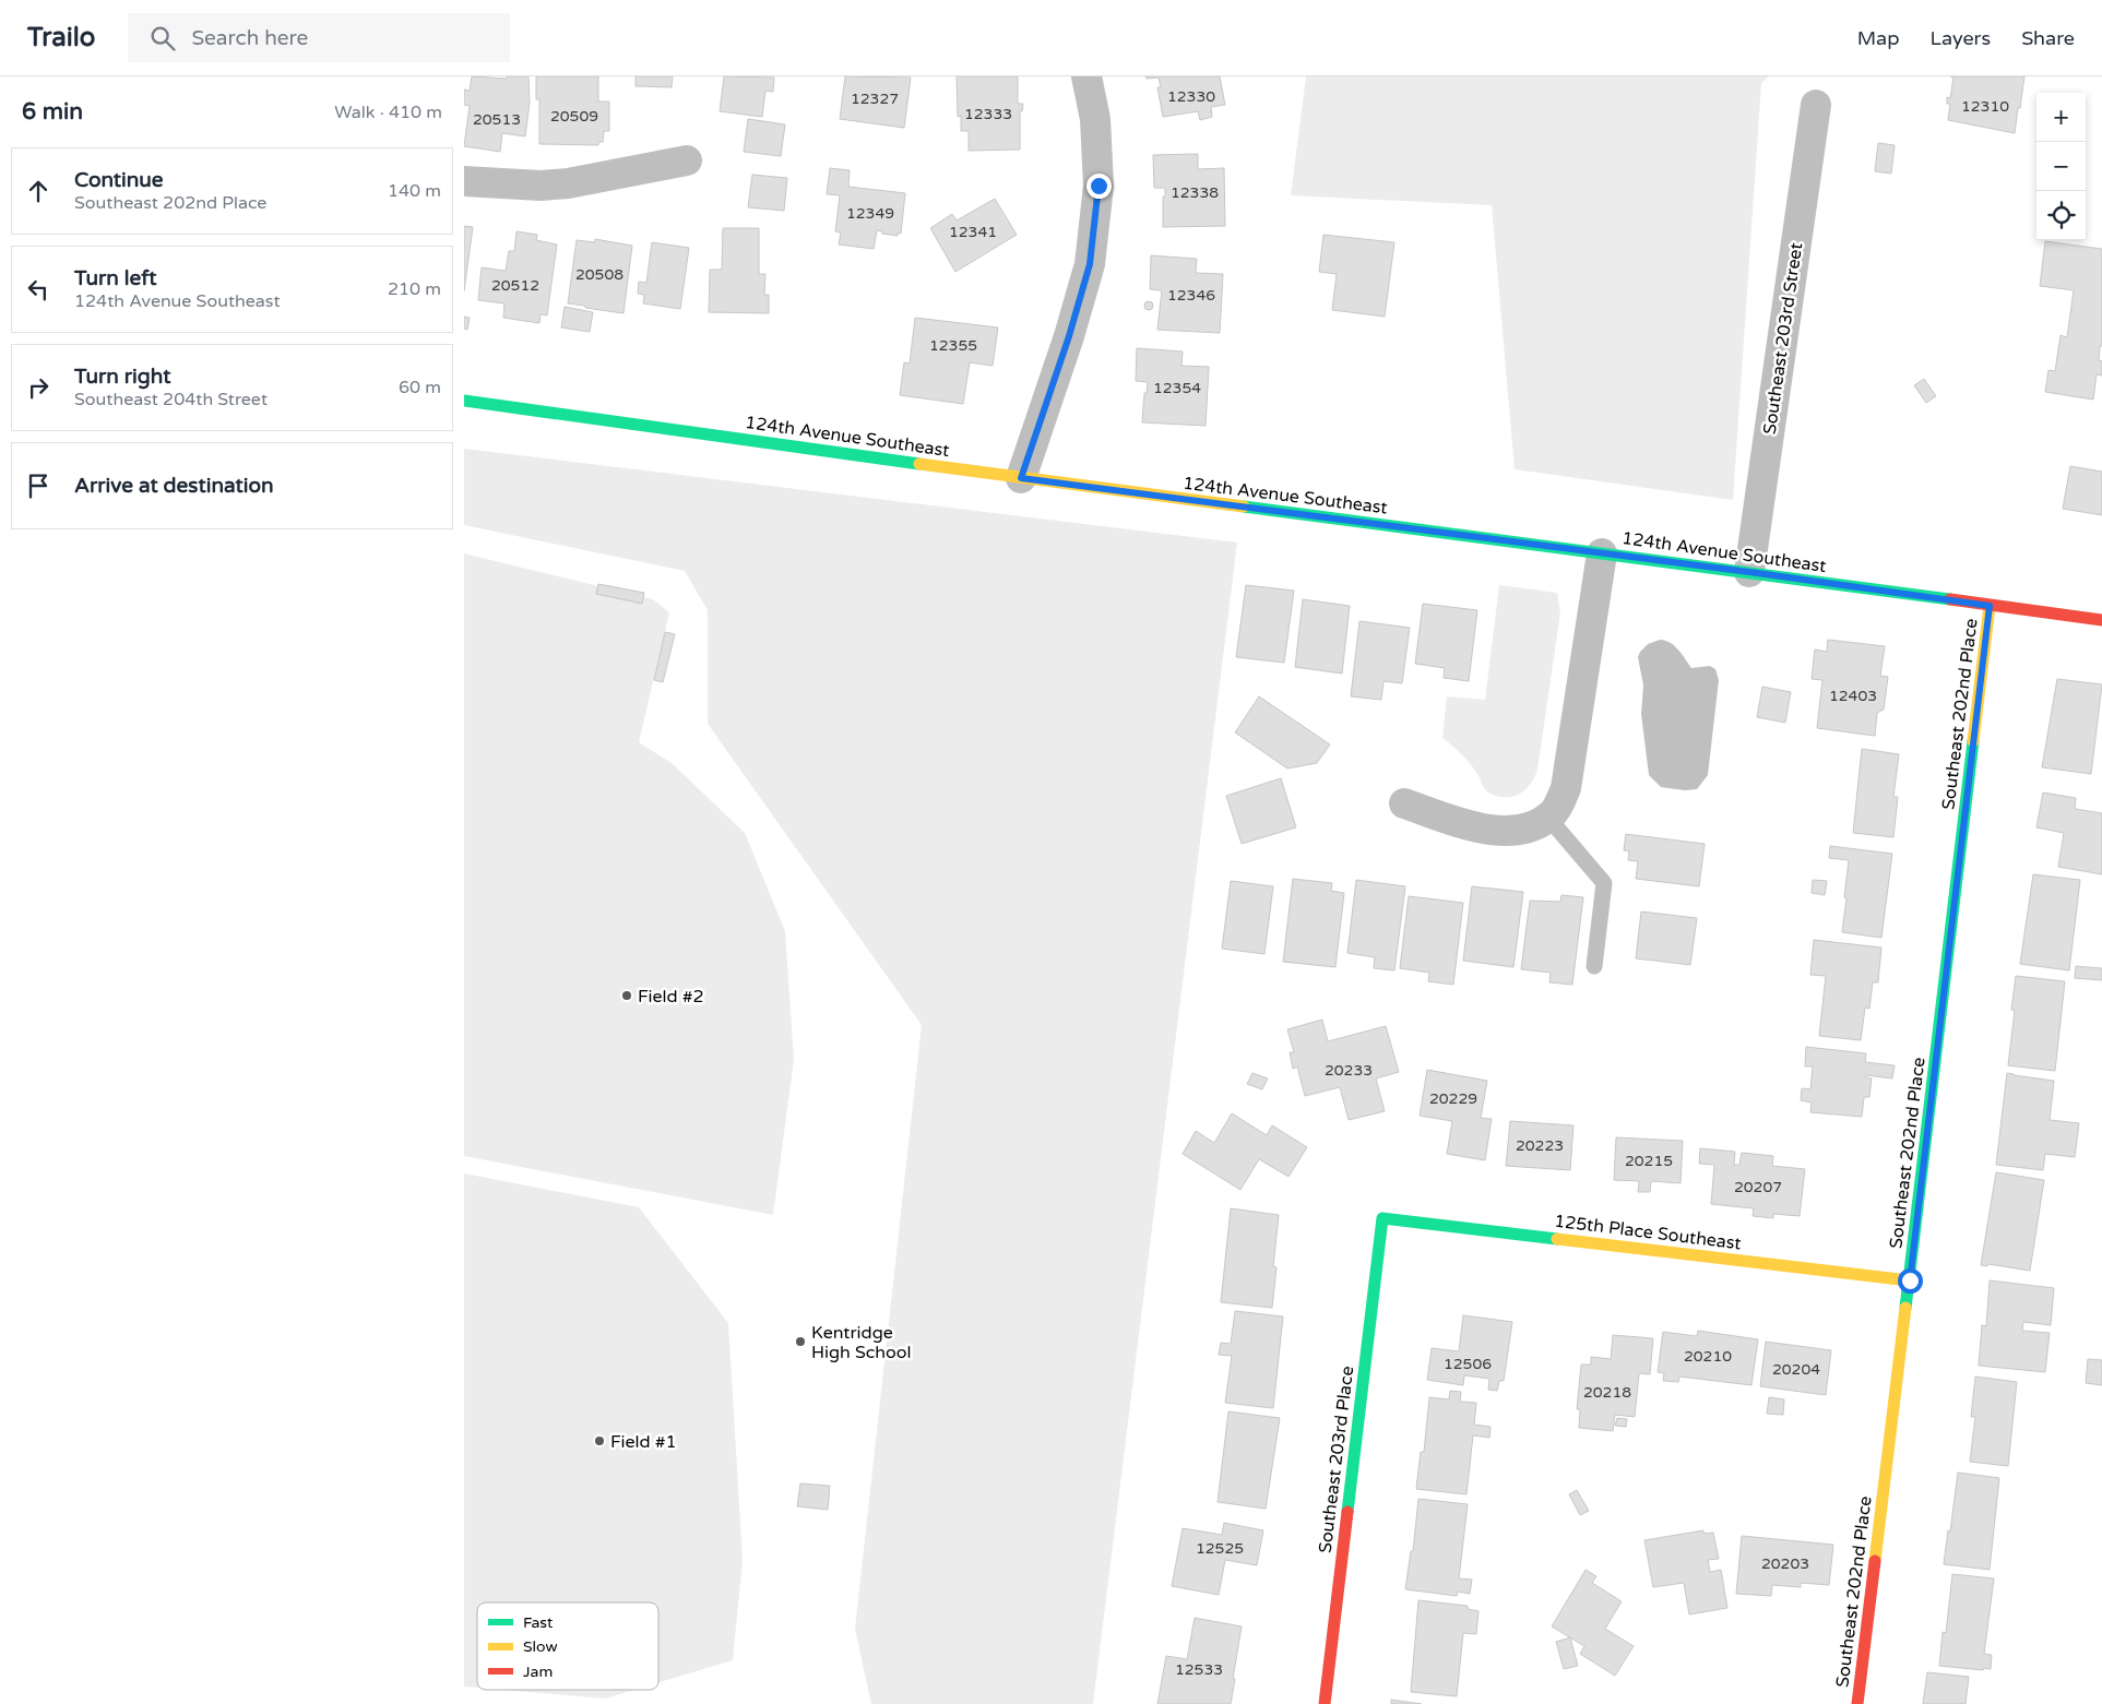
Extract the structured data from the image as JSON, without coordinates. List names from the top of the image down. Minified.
{"streets":{"street":["Southeast 203rd Street","124th Avenue Southeast","Southeast 202nd Place","125th Place Southeast","Southeast 203rd Place"]},"crossings":[["Southeast 203rd Street","124th Avenue Southeast"],["124th Avenue Southeast","Southeast 202nd Place"],["Southeast 202nd Place","125th Place Southeast"],["125th Place Southeast","Southeast 203rd Place"]],"places":["Field #2","Kentridge High School","Field #1"],"house_numbers":["12330","12327","12310","12333","20509","20513","12338","12349","12341","20508","20512","12346","12355","12354","12403","20233","20229","20223","20215","20207","20210","12506","20204","20218","12525","20203","12533"],"legend":["Fast","Slow","Jam"],"page":{"header":"Trailo","search":"Search here","nav":["Map","Layers","Share"],"heading":["6 min","Walk · 410 m"],"map_buttons":["+","−"],"list":[["Continue","Southeast 202nd Place","140 m"],["Turn left","124th Avenue Southeast","210 m"],["Turn right","Southeast 204th Street","60 m"],"Arrive at destination"]}}
